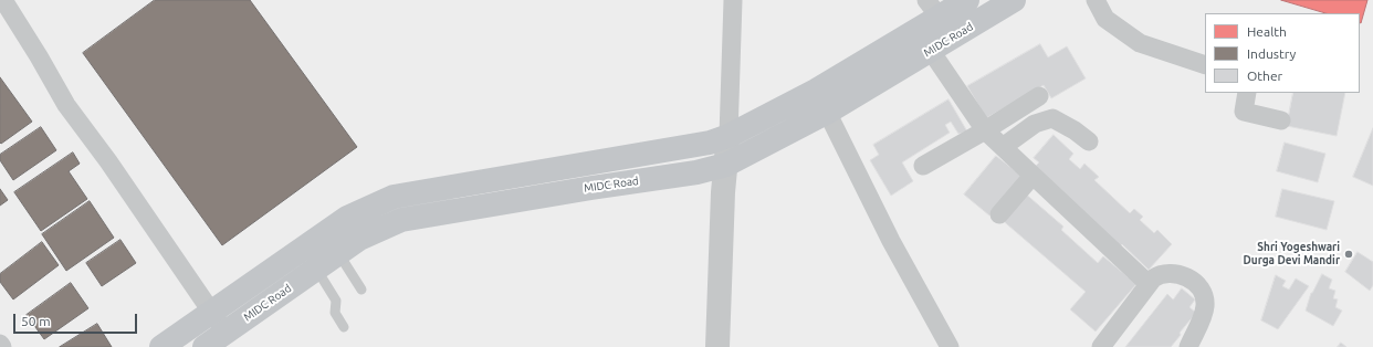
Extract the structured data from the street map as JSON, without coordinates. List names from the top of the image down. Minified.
{"streets":{"main road":["MIDC Road"]},"places":["Shri Yogeshwari Durga Devi Mandir"],"legend":["Health","Industry","Other"],"scale_bar":"50 m"}
